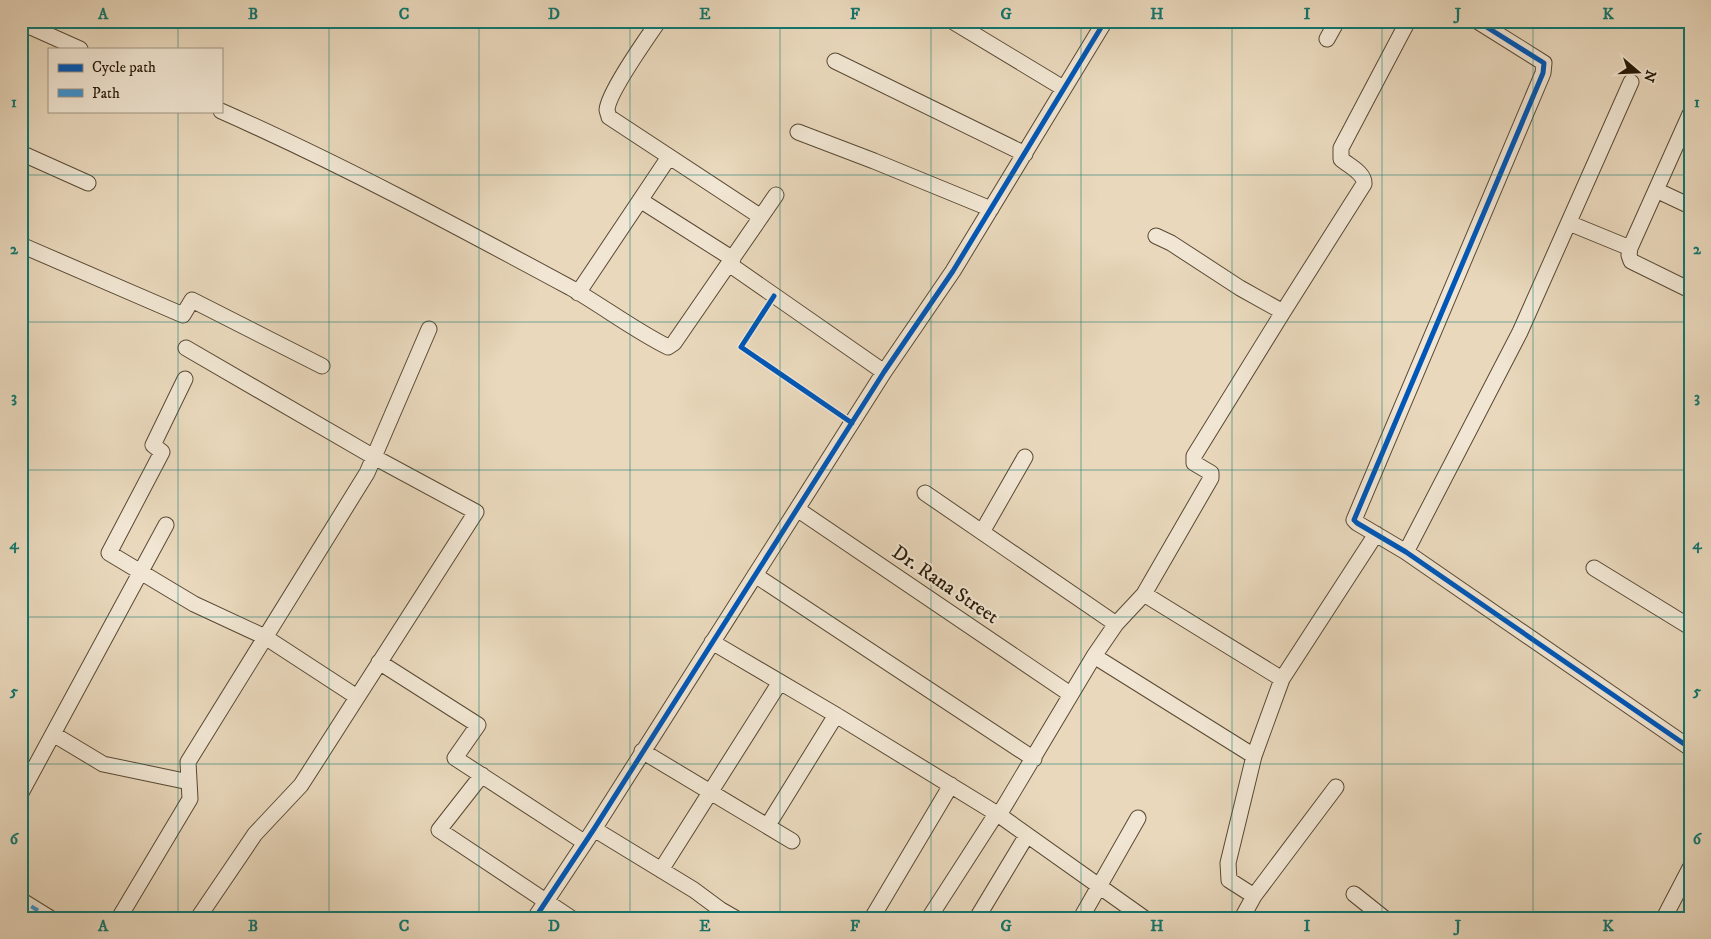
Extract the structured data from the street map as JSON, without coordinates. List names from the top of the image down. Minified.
{"streets":{"street":["Dr. Rana Street"]},"legend":["Cycle path","Path"],"north":"right","grid":{"columns":["A","B","C","D","E","F","G","H","I","J","K"],"rows":["1","2","3","4","5","6"]}}
